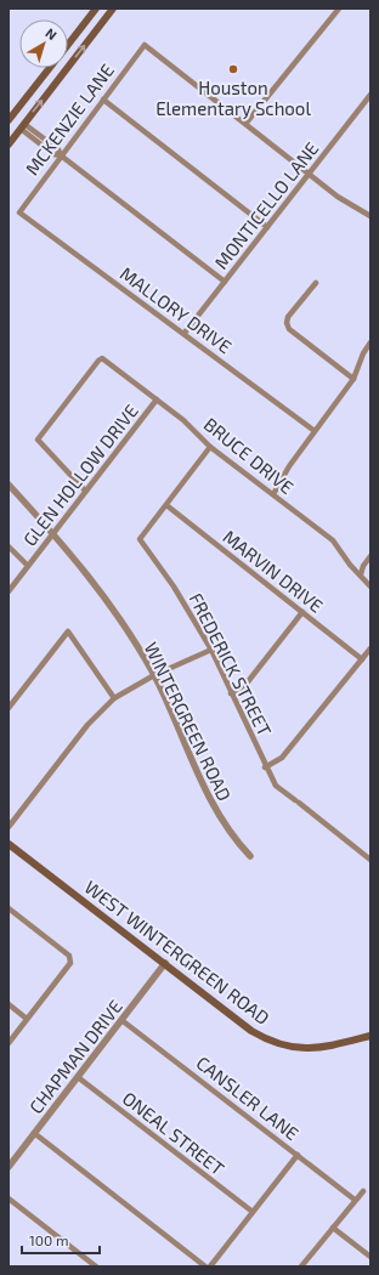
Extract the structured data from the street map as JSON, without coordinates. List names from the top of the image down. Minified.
{"streets":{"main road":["WEST WINTERGREEN ROAD"],"street":["MCKENZIE LANE","MONTICELLO LANE","MALLORY DRIVE","BRUCE DRIVE","GLEN HOLLOW DRIVE","MARVIN DRIVE","FREDERICK STREET","WINTERGREEN ROAD","CHAPMAN DRIVE","CANSLER LANE","ONEAL STREET"]},"crossings":[["MCKENZIE LANE","MALLORY DRIVE"],["MONTICELLO LANE","MALLORY DRIVE"],["BRUCE DRIVE","GLEN HOLLOW DRIVE"],["BRUCE DRIVE","FREDERICK STREET"],["GLEN HOLLOW DRIVE","WINTERGREEN ROAD"],["MARVIN DRIVE","FREDERICK STREET"],["WEST WINTERGREEN ROAD","CHAPMAN DRIVE"],["CHAPMAN DRIVE","CANSLER LANE"],["CHAPMAN DRIVE","ONEAL STREET"]],"places":["Houston Elementary School"],"scale_bar":"100 m","north":"top right"}
